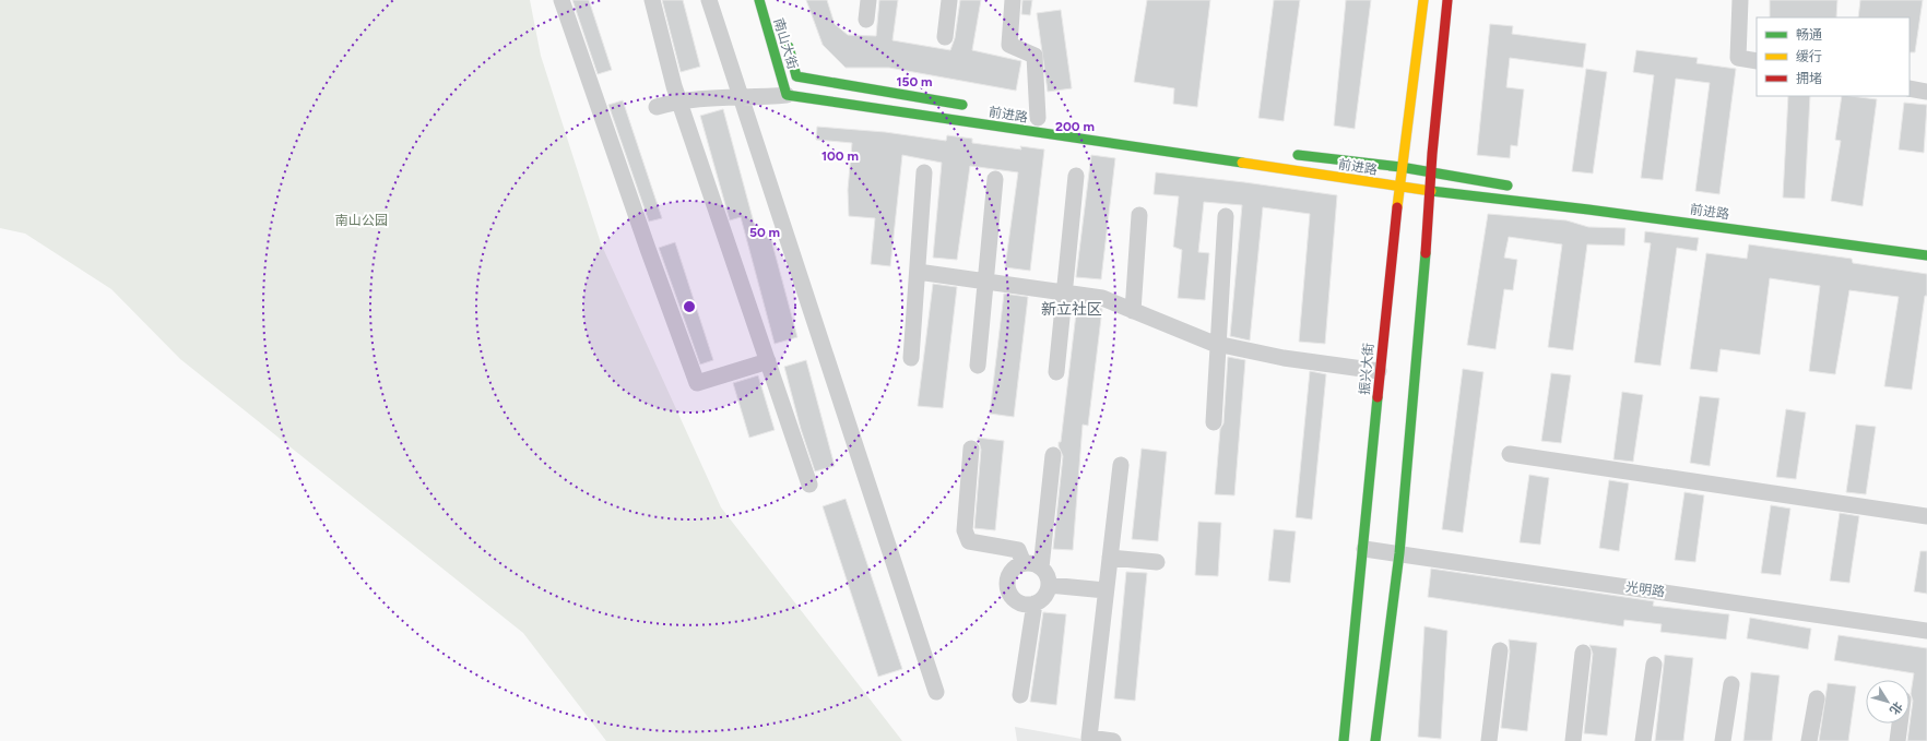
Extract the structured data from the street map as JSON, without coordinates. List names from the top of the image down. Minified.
{"streets":{"street":["南山大街","前进路","振兴大街","光明路"]},"crossings":[["南山大街","前进路"],["前进路","振兴大街"],["振兴大街","光明路"]],"districts":["新立社区"],"parks":["南山公园"],"legend":["畅通","缓行","拥堵"],"north":"bottom right","rings":["150 m","200 m","100 m","50 m"]}
